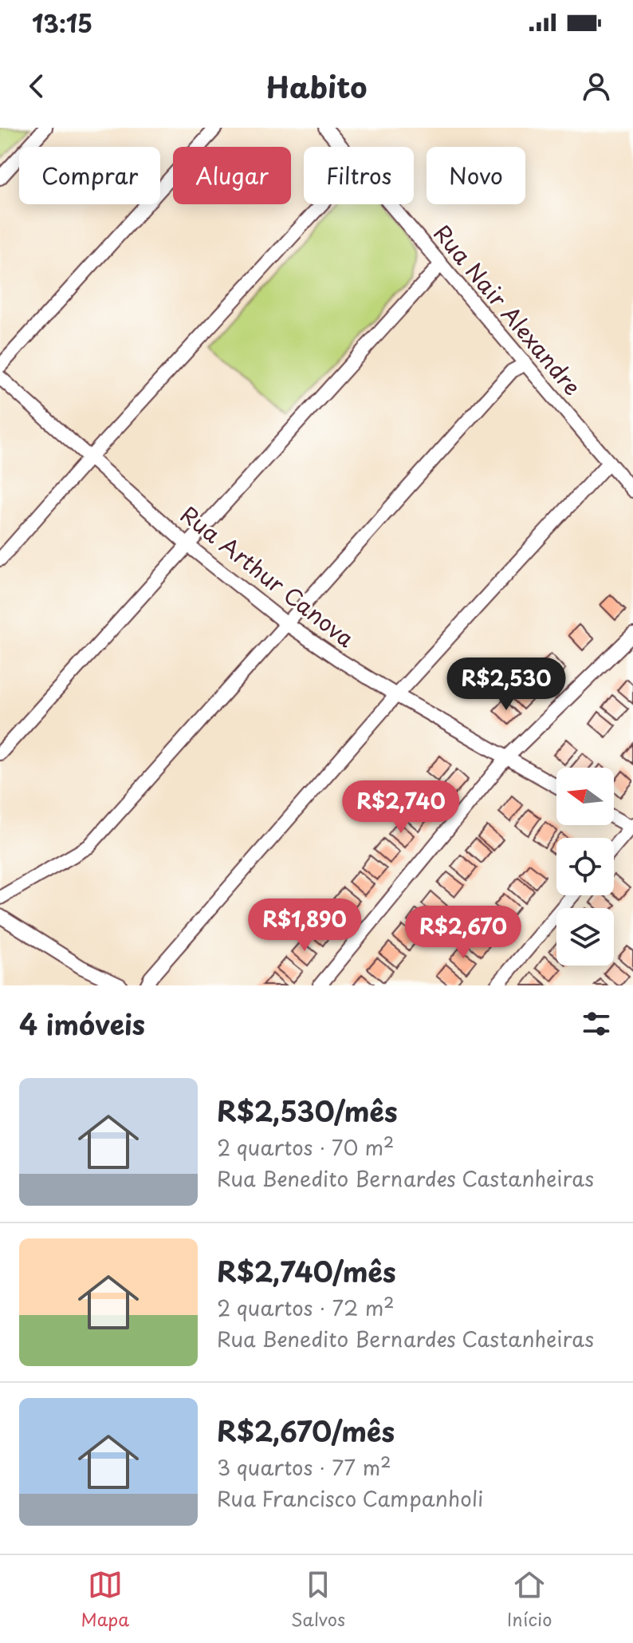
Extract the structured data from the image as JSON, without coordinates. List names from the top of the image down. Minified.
{"streets":{"street":["Rua Nair Alexandre","Rua Arthur Canova"]},"north":"left","page":{"status":"13:15","header":"Habito","chip":["Comprar","Alugar","Filtros","Novo"],"price":["R$2,530","R$2,740","R$1,890","R$2,670"],"heading":"4 imóveis","list":[{"name":"R$2,530/mês","note":"2 quartos · 70 m² · Rua Benedito Bernardes Castanheiras"},{"name":"R$2,740/mês","note":"2 quartos · 72 m² · Rua Benedito Bernardes Castanheiras"},{"name":"R$2,670/mês","note":"3 quartos · 77 m² · Rua Francisco Campanholi"}],"tabs":["Mapa","Salvos","Início"]}}
